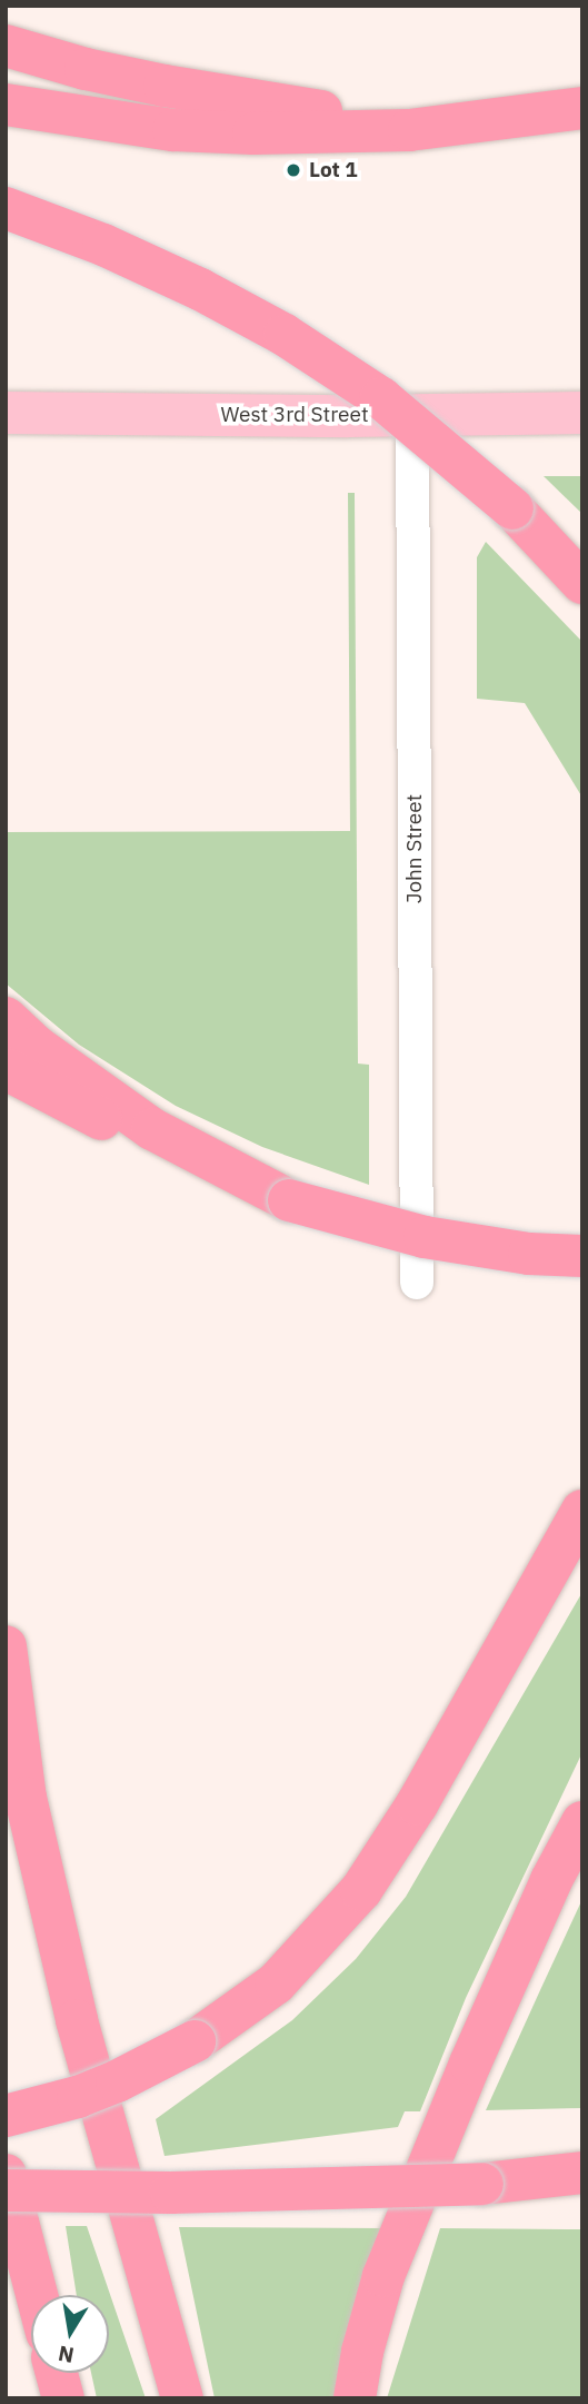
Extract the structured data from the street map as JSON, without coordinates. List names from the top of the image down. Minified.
{"streets":{"main road":["West 3rd Street"],"street":["John Street"]},"crossings":[["West 3rd Street","John Street"]],"places":["Lot 1"],"north":"bottom"}
